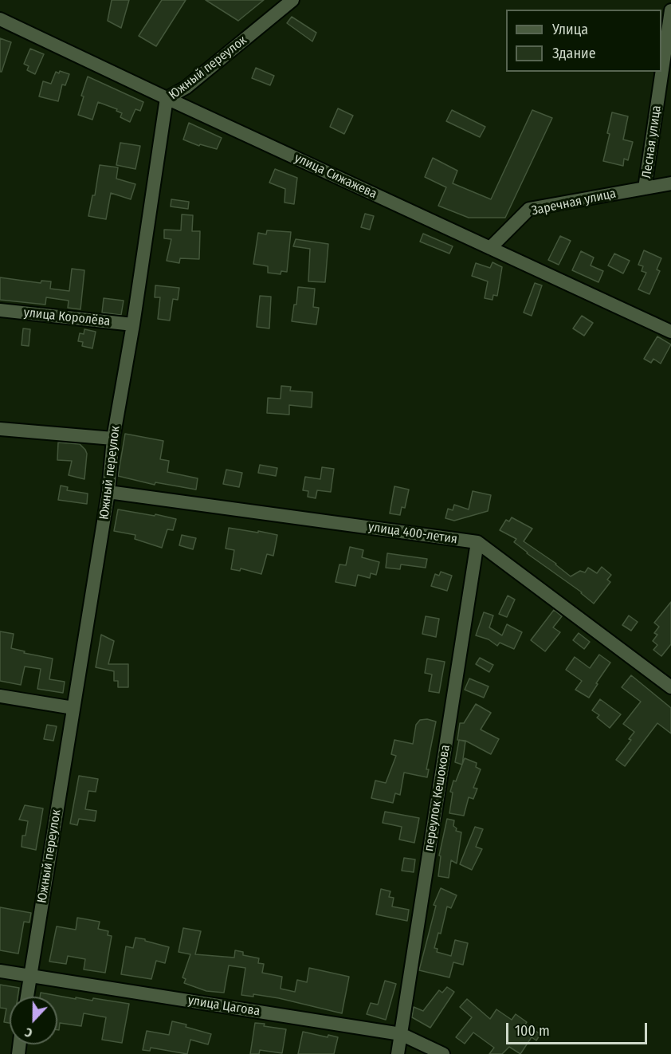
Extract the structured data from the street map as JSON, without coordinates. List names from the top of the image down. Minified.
{"streets":{"street":["Южный переулок","Лесная улица","улица Сижажева","Заречная улица","улица Королёва","улица 400-летия","переулок Кешокова","улица Цагова"]},"crossings":[["Южный переулок","улица Сижажева"],["Южный переулок","улица Королёва"],["Южный переулок","улица 400-летия"],["Южный переулок","улица Цагова"],["Лесная улица","Заречная улица"],["улица Сижажева","Заречная улица"],["улица 400-летия","переулок Кешокова"],["переулок Кешокова","улица Цагова"]],"legend":["Улица","Здание"],"scale_bar":"100 m","north":"bottom"}
